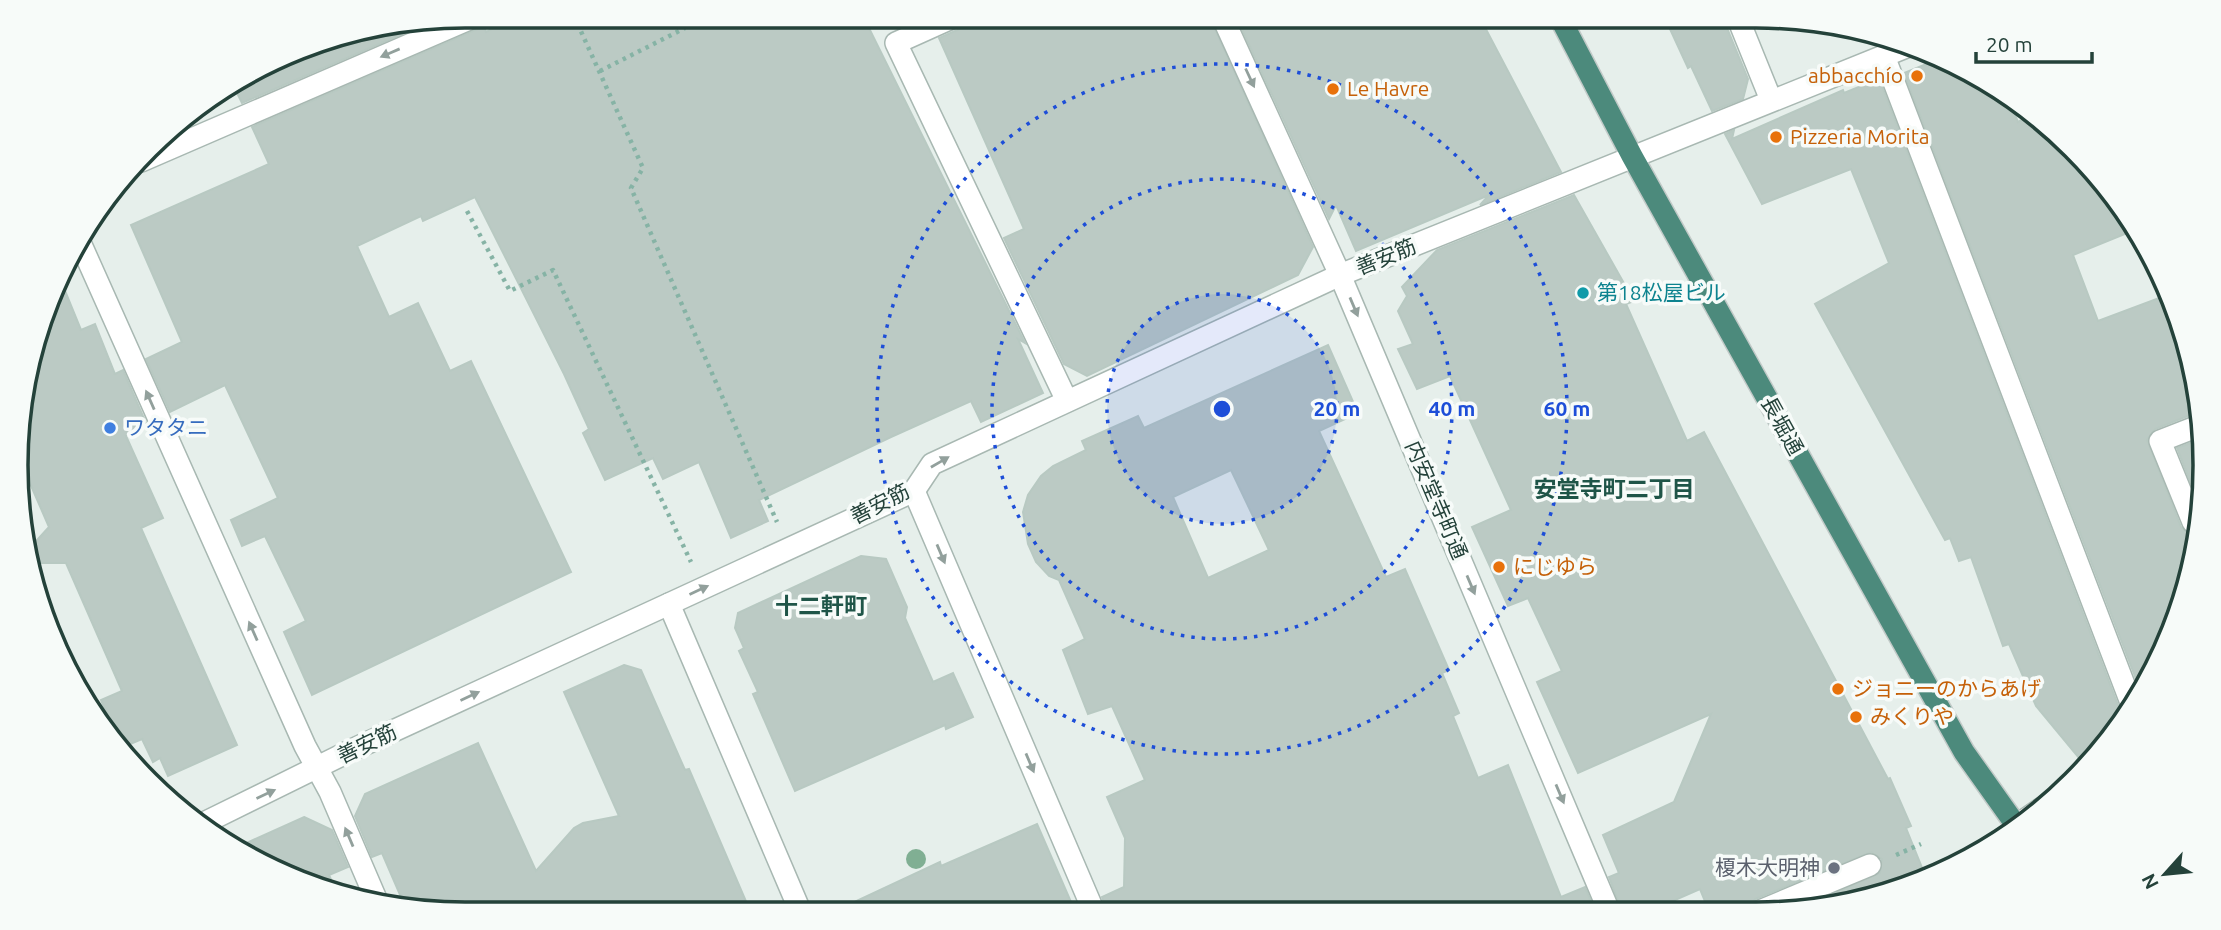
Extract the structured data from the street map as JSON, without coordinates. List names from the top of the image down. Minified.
{"streets":{"highway":["長堀通"],"street":["善安筋","内安堂寺町通"]},"crossings":[["善安筋","長堀通"],["善安筋","内安堂寺町通"]],"one_way":["善安筋","内安堂寺町通"],"districts":["安堂寺町二丁目","十二軒町"],"places":["abbacchío","Le Havre","Pizzeria Morita","第18松屋ビル","ワタタニ","にじゆら","ジョニーのからあげ","みくりや","榎木大明神"],"scale_bar":"20 m","north":"bottom left","rings":["20 m","40 m","60 m"]}
